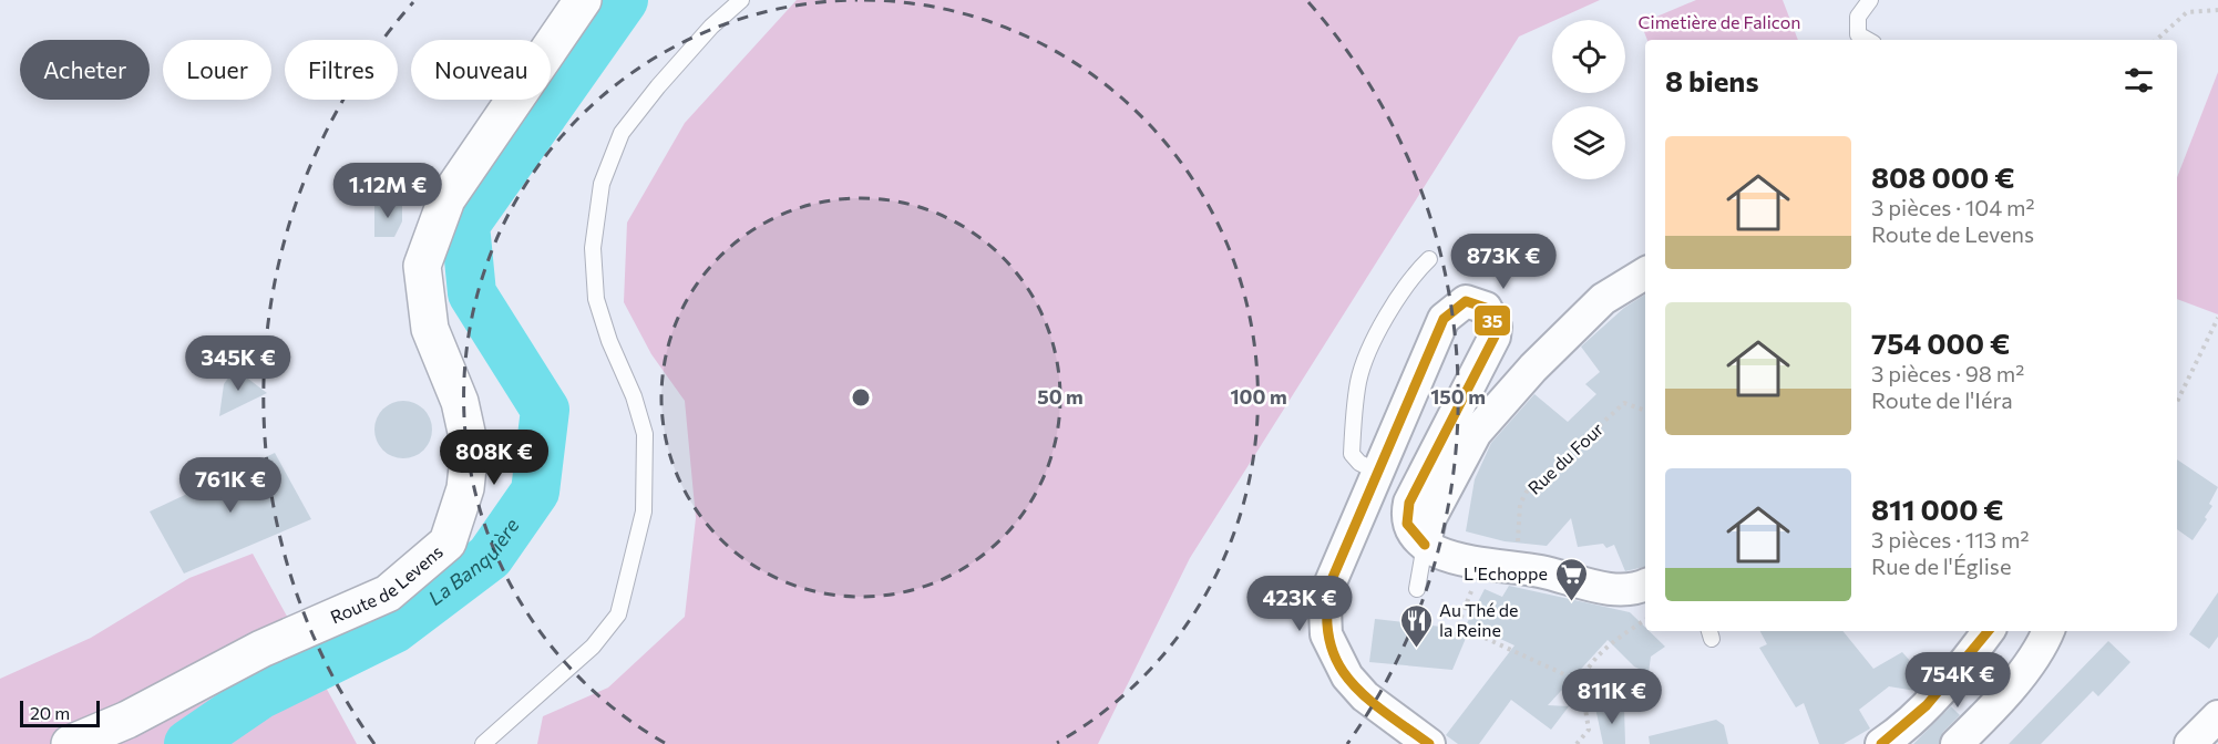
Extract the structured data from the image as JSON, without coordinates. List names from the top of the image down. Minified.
{"streets":{"street":["Route de Levens"],"path":["Rue du Four"]},"water":["La Banquière"],"parks":["Cimetière de Falicon"],"places":{"supermarket":["L'Echoppe"],"restaurant":["Au Thé de la Reine"]},"lines":["transit line 35"],"scale_bar":"20 m","page":{"chip":["Acheter","Louer","Filtres","Nouveau"],"heading":"8 biens","list":[{"name":"808 000 €","note":"3 pièces · 104 m² · Route de Levens"},{"name":"754 000 €","note":"3 pièces · 98 m² · Route de l'Iéra"},{"name":"811 000 €","note":"3 pièces · 113 m² · Rue de l'Église"}],"price":["1.12M €","873K €","345K €","808K €","761K €","423K €","754K €","811K €"],"scale":"20 m"},"rings":["50 m","100 m","150 m"]}
